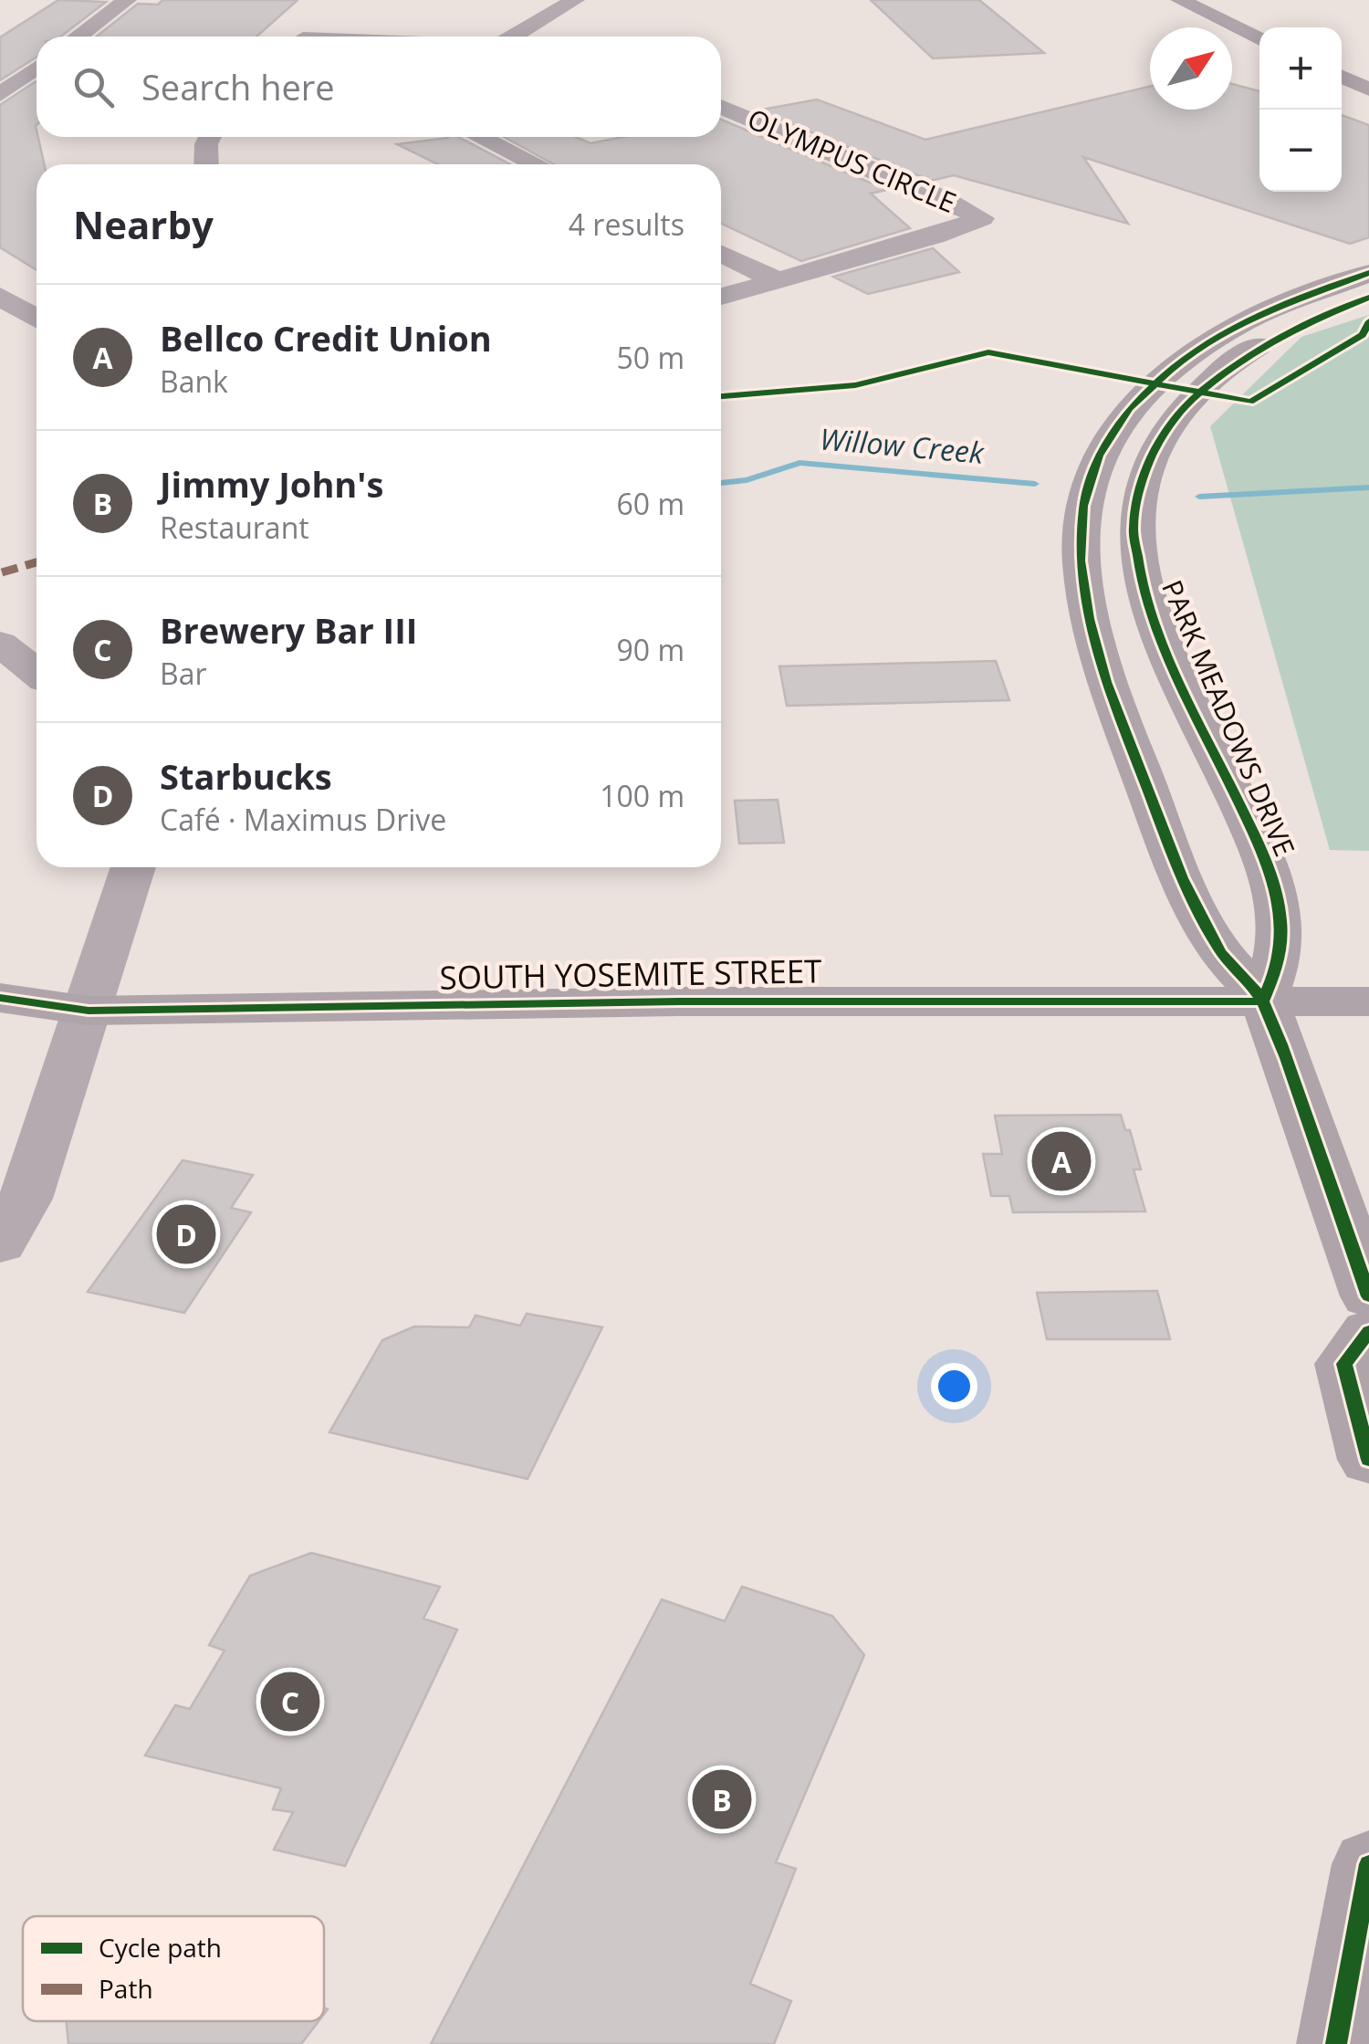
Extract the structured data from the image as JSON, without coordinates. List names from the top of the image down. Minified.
{"streets":{"main road":["PARK MEADOWS DRIVE","SOUTH YOSEMITE STREET"],"street":["OLYMPUS CIRCLE"]},"crossings":[["PARK MEADOWS DRIVE","SOUTH YOSEMITE STREET"]],"water":["Willow Creek"],"legend":["Cycle path","Path"],"north":"top right","page":{"map_buttons":["+","−"],"search":"Search here","heading":["Nearby","4 results"],"list":[{"mark":"A","name":"Bellco Credit Union","note":"Bank","value":"50 m"},{"mark":"B","name":"Jimmy John's","note":"Restaurant","value":"60 m"},{"mark":"C","name":"Brewery Bar III","note":"Bar","value":"90 m"},{"mark":"D","name":"Starbucks","note":"Café · Maximus Drive","value":"100 m"}],"pins":["A","D","C","B"]}}
